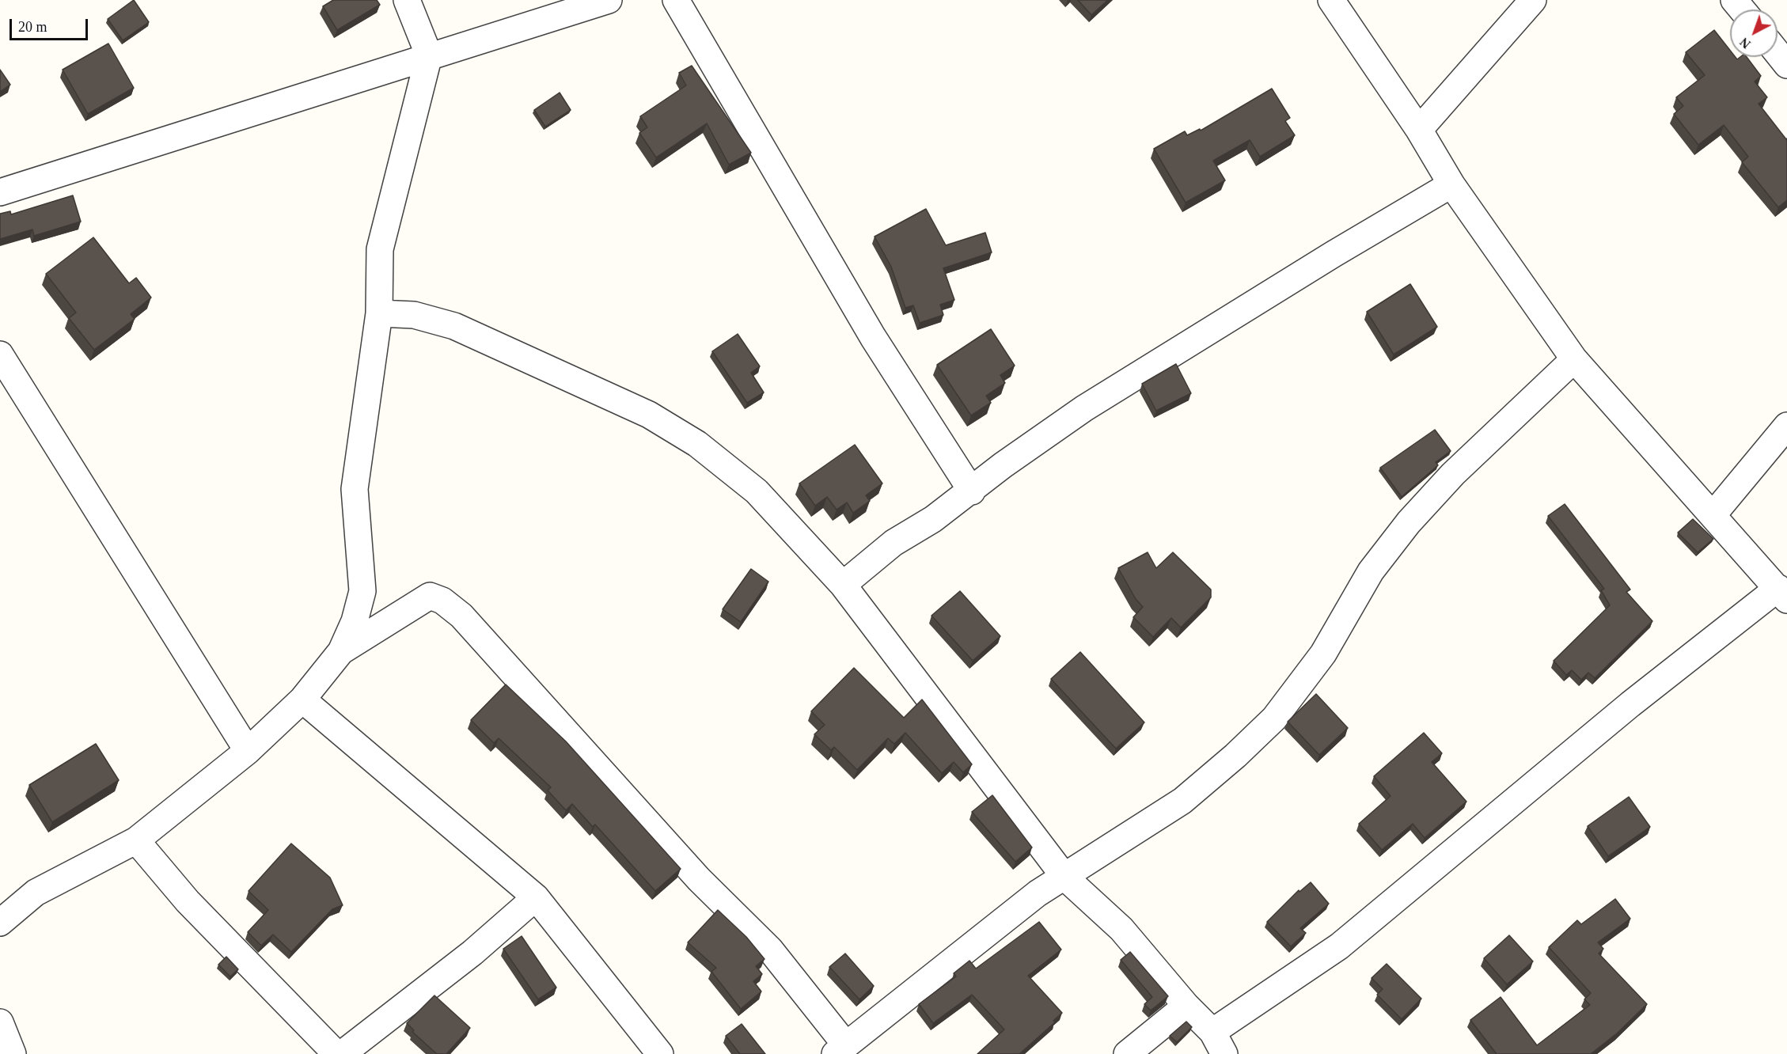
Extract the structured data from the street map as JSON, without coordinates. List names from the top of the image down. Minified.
{"scale_bar":"20 m","north":"bottom left"}
